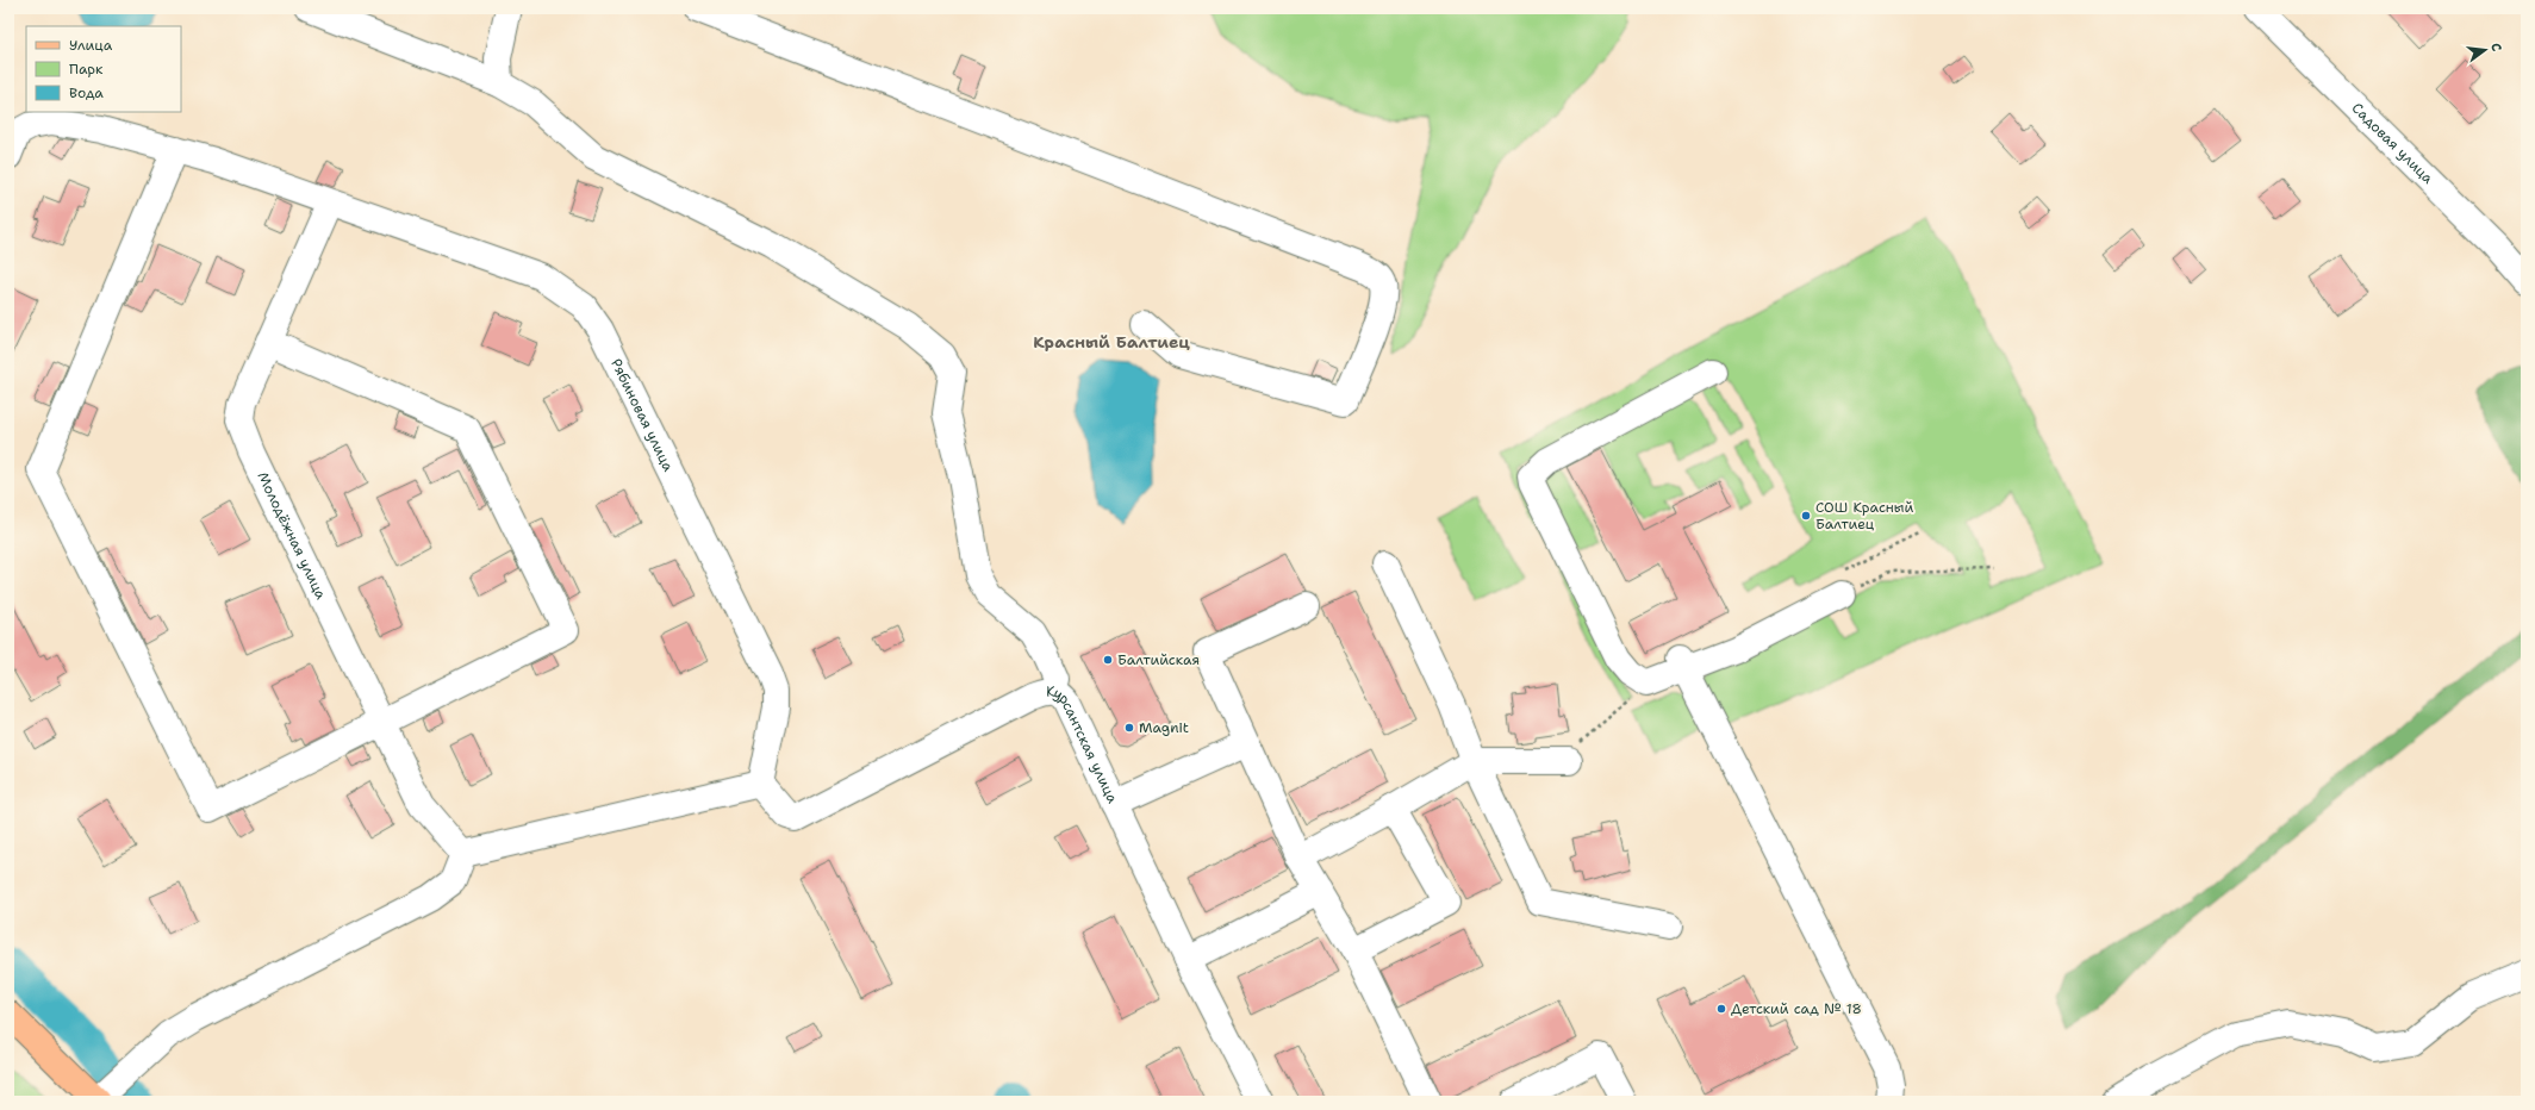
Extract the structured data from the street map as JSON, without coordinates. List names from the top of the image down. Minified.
{"streets":{"street":["Садовая улица","Рябиновая улица","Молодёжная улица","Курсантская улица"]},"crossings":[["Рябиновая улица","Молодёжная улица"],["Рябиновая улица","Курсантская улица"]],"districts":["Красный Балтиец"],"places":["СОШ Красный Балтиец","Балтийская","Magnit","Детский сад № 18"],"legend":["Улица","Парк","Вода"],"north":"right"}
